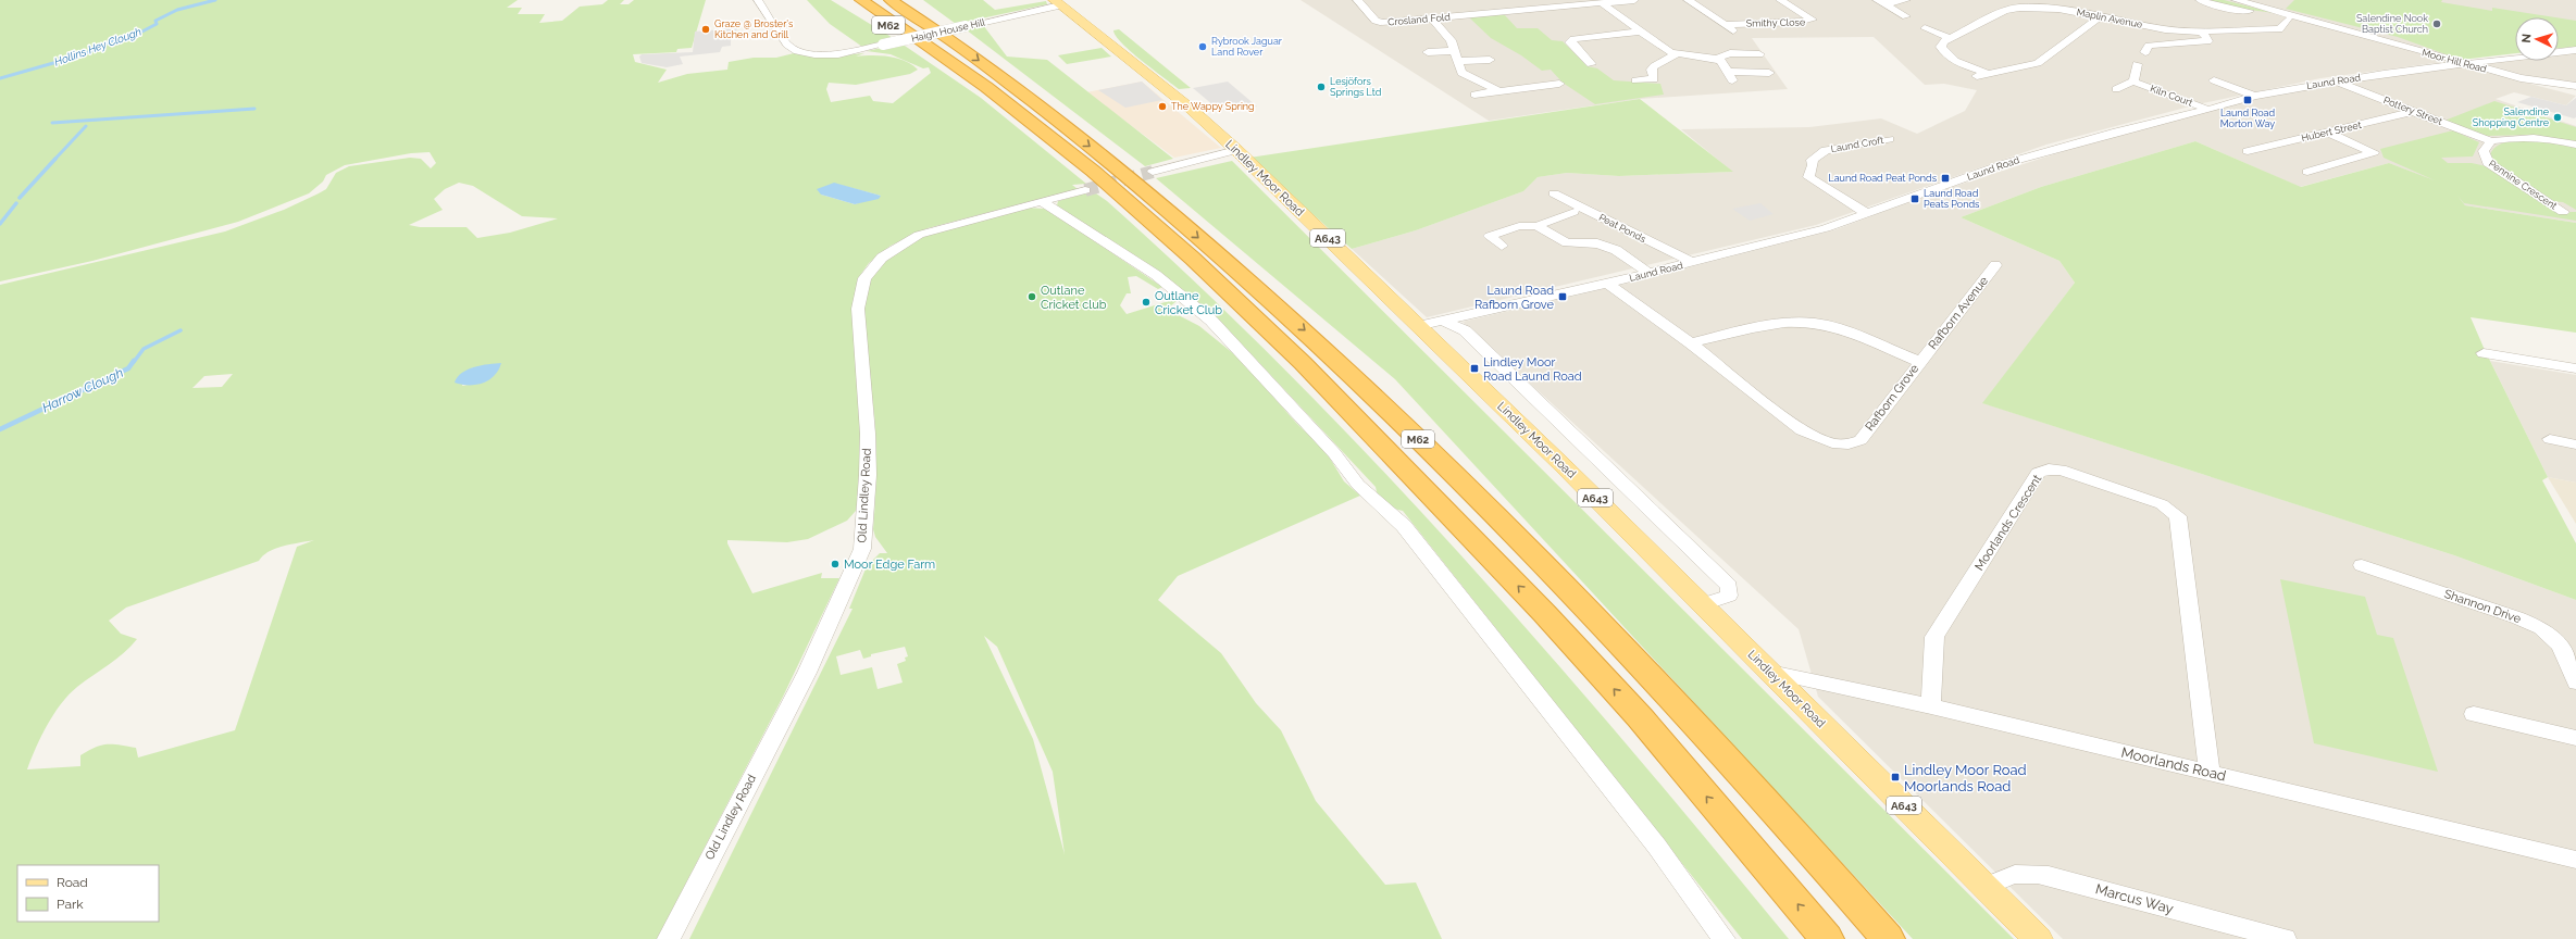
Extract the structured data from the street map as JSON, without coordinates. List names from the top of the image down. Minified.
{"streets":{"highway":["M62"],"main road":["Lindley Moor Road","A643"],"street":["Maplin Avenue","Crosland Fold","Smithy Close","Haigh House Hill","Moor Hill Road","Laund Road","Kiln Court","Pottery Street","Hubert Street","Laund Croft","Pennine Crescent","Peat Ponds","Rafborn Avenue","Rafborn Grove","Old Lindley Road","Moorlands Crescent","Shannon Drive","Moorlands Road","Marcus Way"]},"crossings":[["Maplin Avenue","Moor Hill Road"],["M62","Haigh House Hill"],["Haigh House Hill","Lindley Moor Road"],["Moor Hill Road","Laund Road"],["Laund Road","Kiln Court"],["Laund Road","Pottery Street"],["Laund Road","Laund Croft"],["Laund Road","Lindley Moor Road"],["Laund Road","Peat Ponds"],["Laund Road","Rafborn Grove"],["Pottery Street","Hubert Street"],["Pottery Street","Pennine Crescent"],["Lindley Moor Road","Moorlands Road"],["Lindley Moor Road","Marcus Way"],["Rafborn Avenue","Rafborn Grove"],["Moorlands Crescent","Moorlands Road"]],"water":["Hollins Hey Clough","Harrow Clough"],"places":{"other":["Salendine Nook Baptist Church","Graze @ Broster's Kitchen and Grill","Rybrook Jaguar Land Rover","Lesjöfors Springs Ltd","The Wappy Spring","Salendine Shopping Centre","Outlane Cricket club","Outlane Cricket Club","Moor Edge Farm"],"transit":["Laund Road Morton Way","Laund Road Peat Ponds","Laund Road Peats Ponds","Laund Road Rafborn Grove","Lindley Moor Road Laund Road","Lindley Moor Road Moorlands Road"]},"legend":["Road","Park"],"north":"left"}
